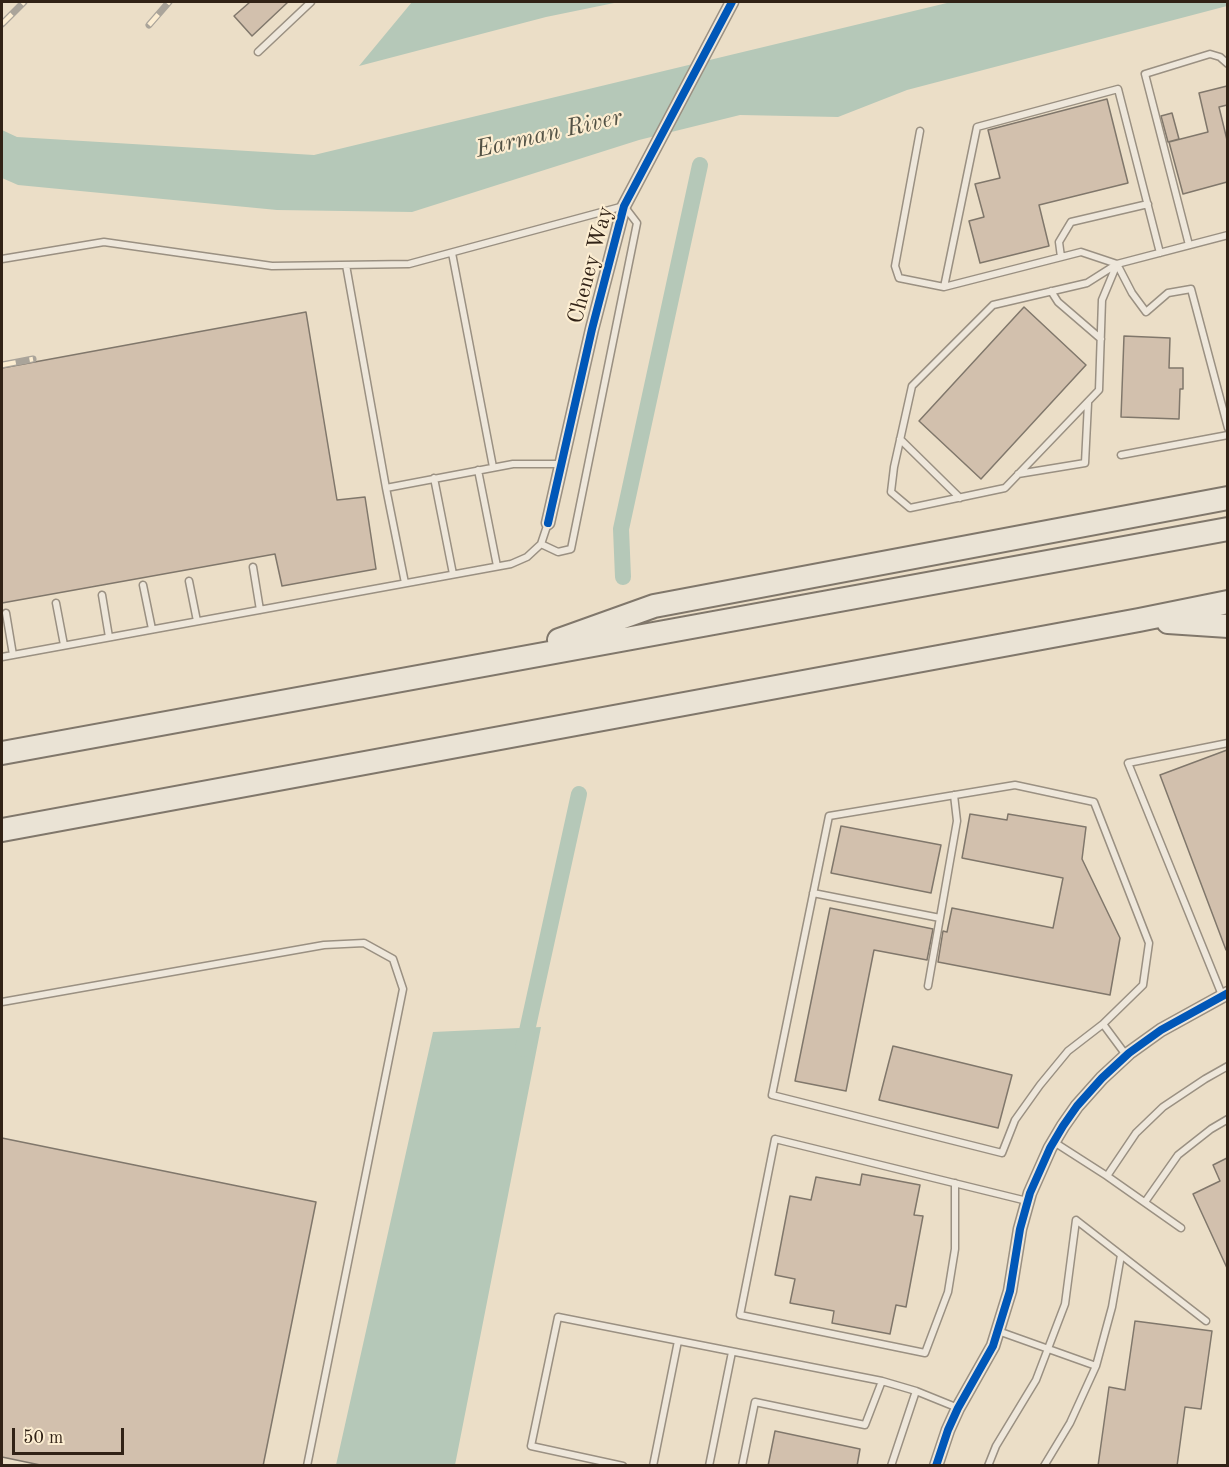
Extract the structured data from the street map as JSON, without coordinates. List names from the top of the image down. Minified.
{"streets":{"street":["Cheney Way"]},"water":["Earman River"],"scale_bar":"50 m"}
